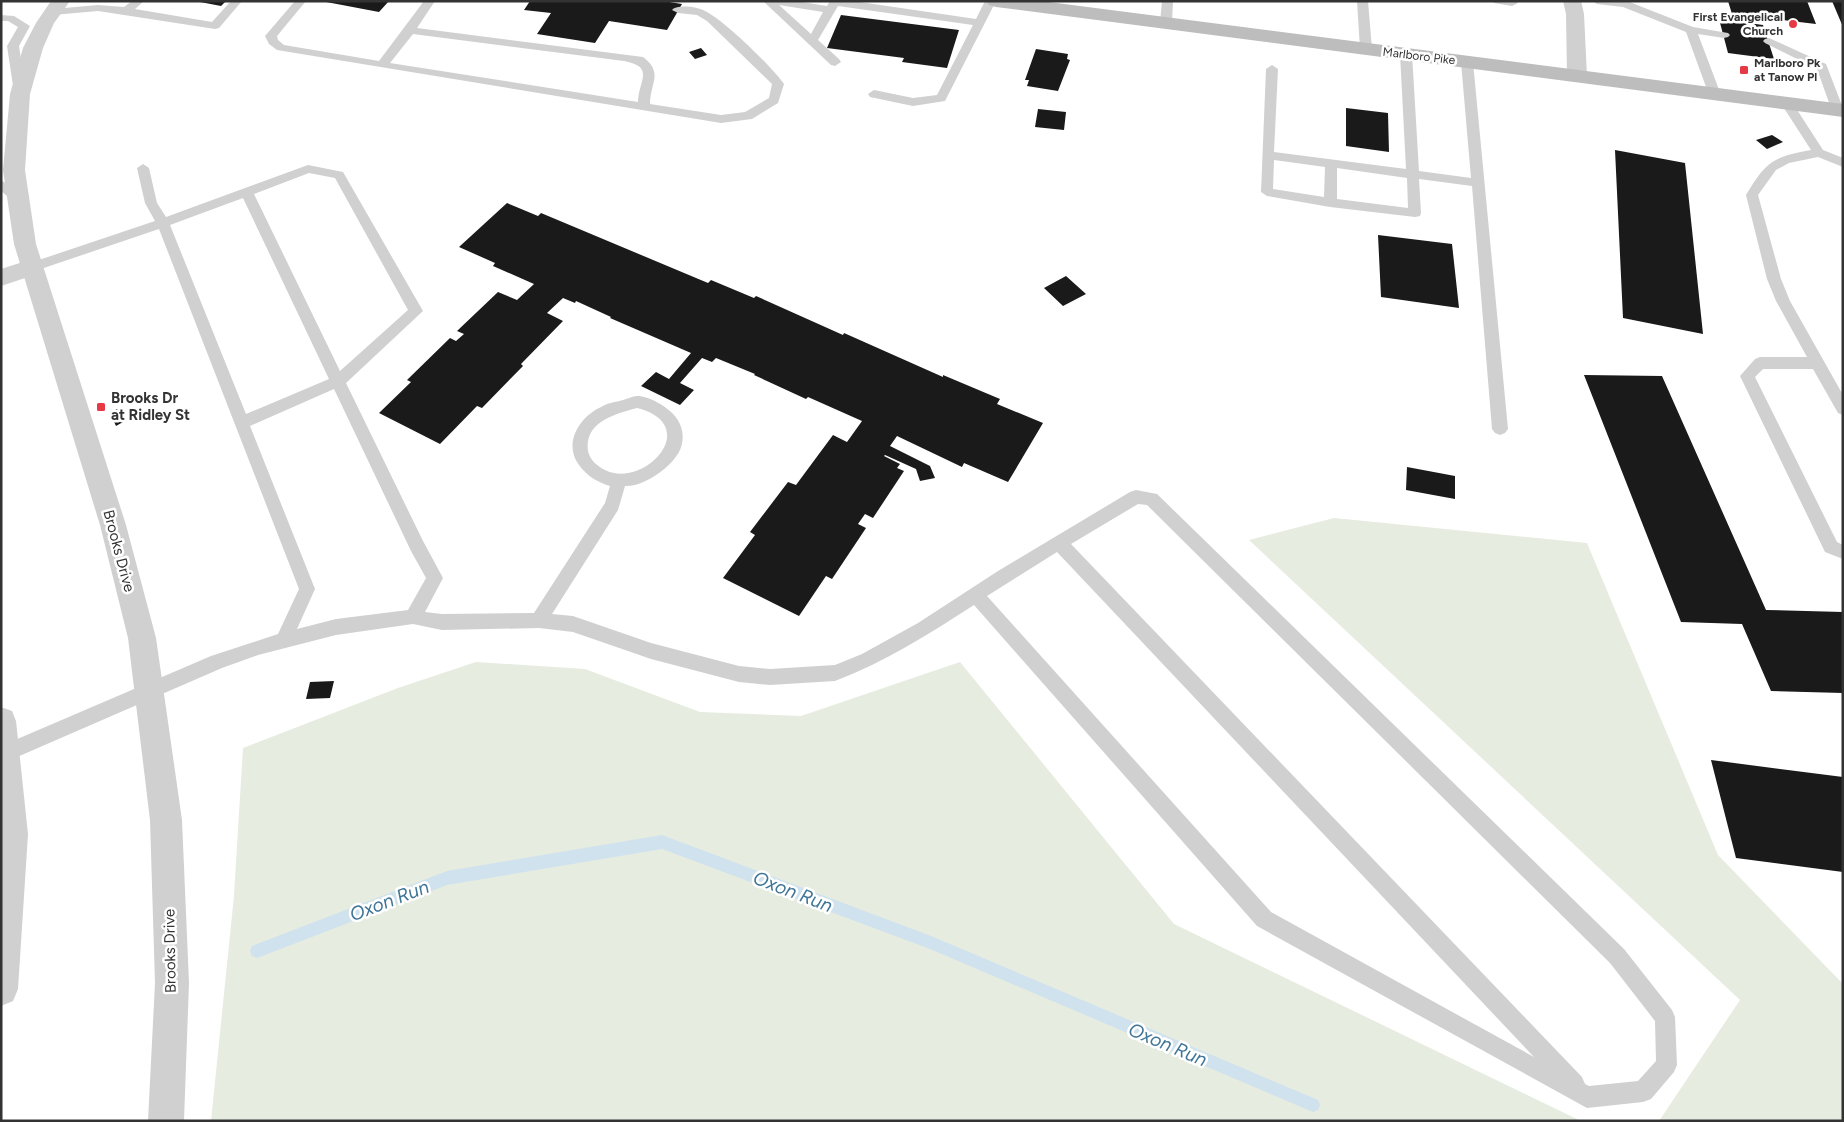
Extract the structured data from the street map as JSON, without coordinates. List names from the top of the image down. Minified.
{"streets":{"main road":["Marlboro Pike"],"street":["Brooks Drive"]},"water":["Oxon Run"],"places":{"other":["First Evangelical Church"],"transit":["Marlboro Pk at Tanow Pl","Brooks Dr at Ridley St"]}}
